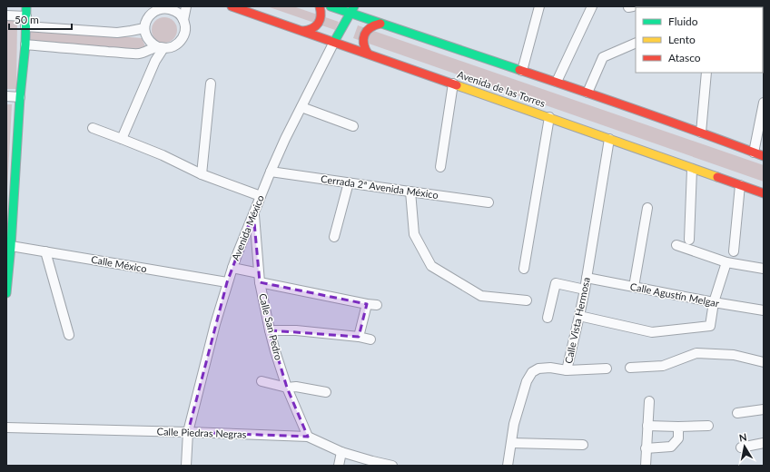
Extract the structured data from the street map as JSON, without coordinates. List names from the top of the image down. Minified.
{"streets":{"main road":["Avenida de las Torres","Avenida México"],"street":["Cerrada 2ª Avenida México","Calle México","Calle Agustín Melgar","Calle Vista Hermosa","Calle San Pedro","Calle Piedras Negras"]},"crossings":[["Avenida de las Torres","Avenida México"],["Avenida de las Torres","Calle Vista Hermosa"],["Cerrada 2ª Avenida México","Avenida México"],["Avenida México","Calle México"],["Avenida México","Calle San Pedro"],["Avenida México","Calle Piedras Negras"],["Calle Agustín Melgar","Calle Vista Hermosa"],["Calle San Pedro","Calle Piedras Negras"]],"legend":["Fluido","Lento","Atasco"],"scale_bar":"50 m","north":"top"}
